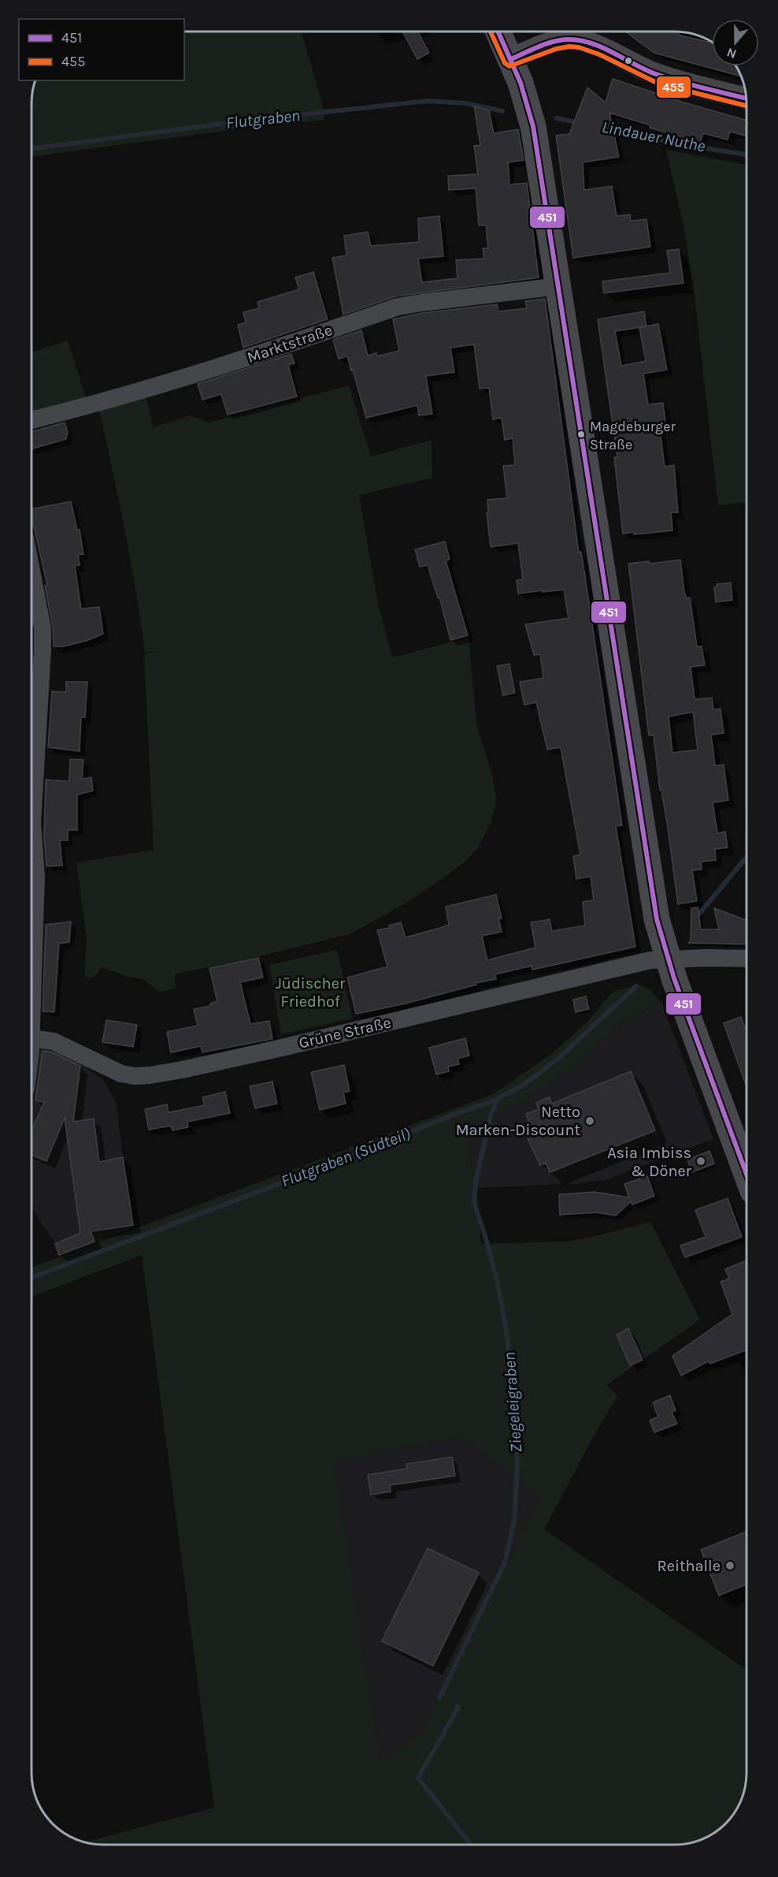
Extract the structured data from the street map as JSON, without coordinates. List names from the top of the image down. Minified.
{"streets":{"street":["Marktstraße","Grüne Straße"]},"water":["Flutgraben","Lindauer Nuthe","Flutgraben (Südteil)","Ziegeleigraben"],"parks":["Jüdischer Friedhof"],"places":["Magdeburger Straße","Netto Marken-Discount","Asia Imbiss & Döner","Reithalle"],"lines":["transit line 455","transit line 451"],"legend":["451","455"],"north":"bottom"}
